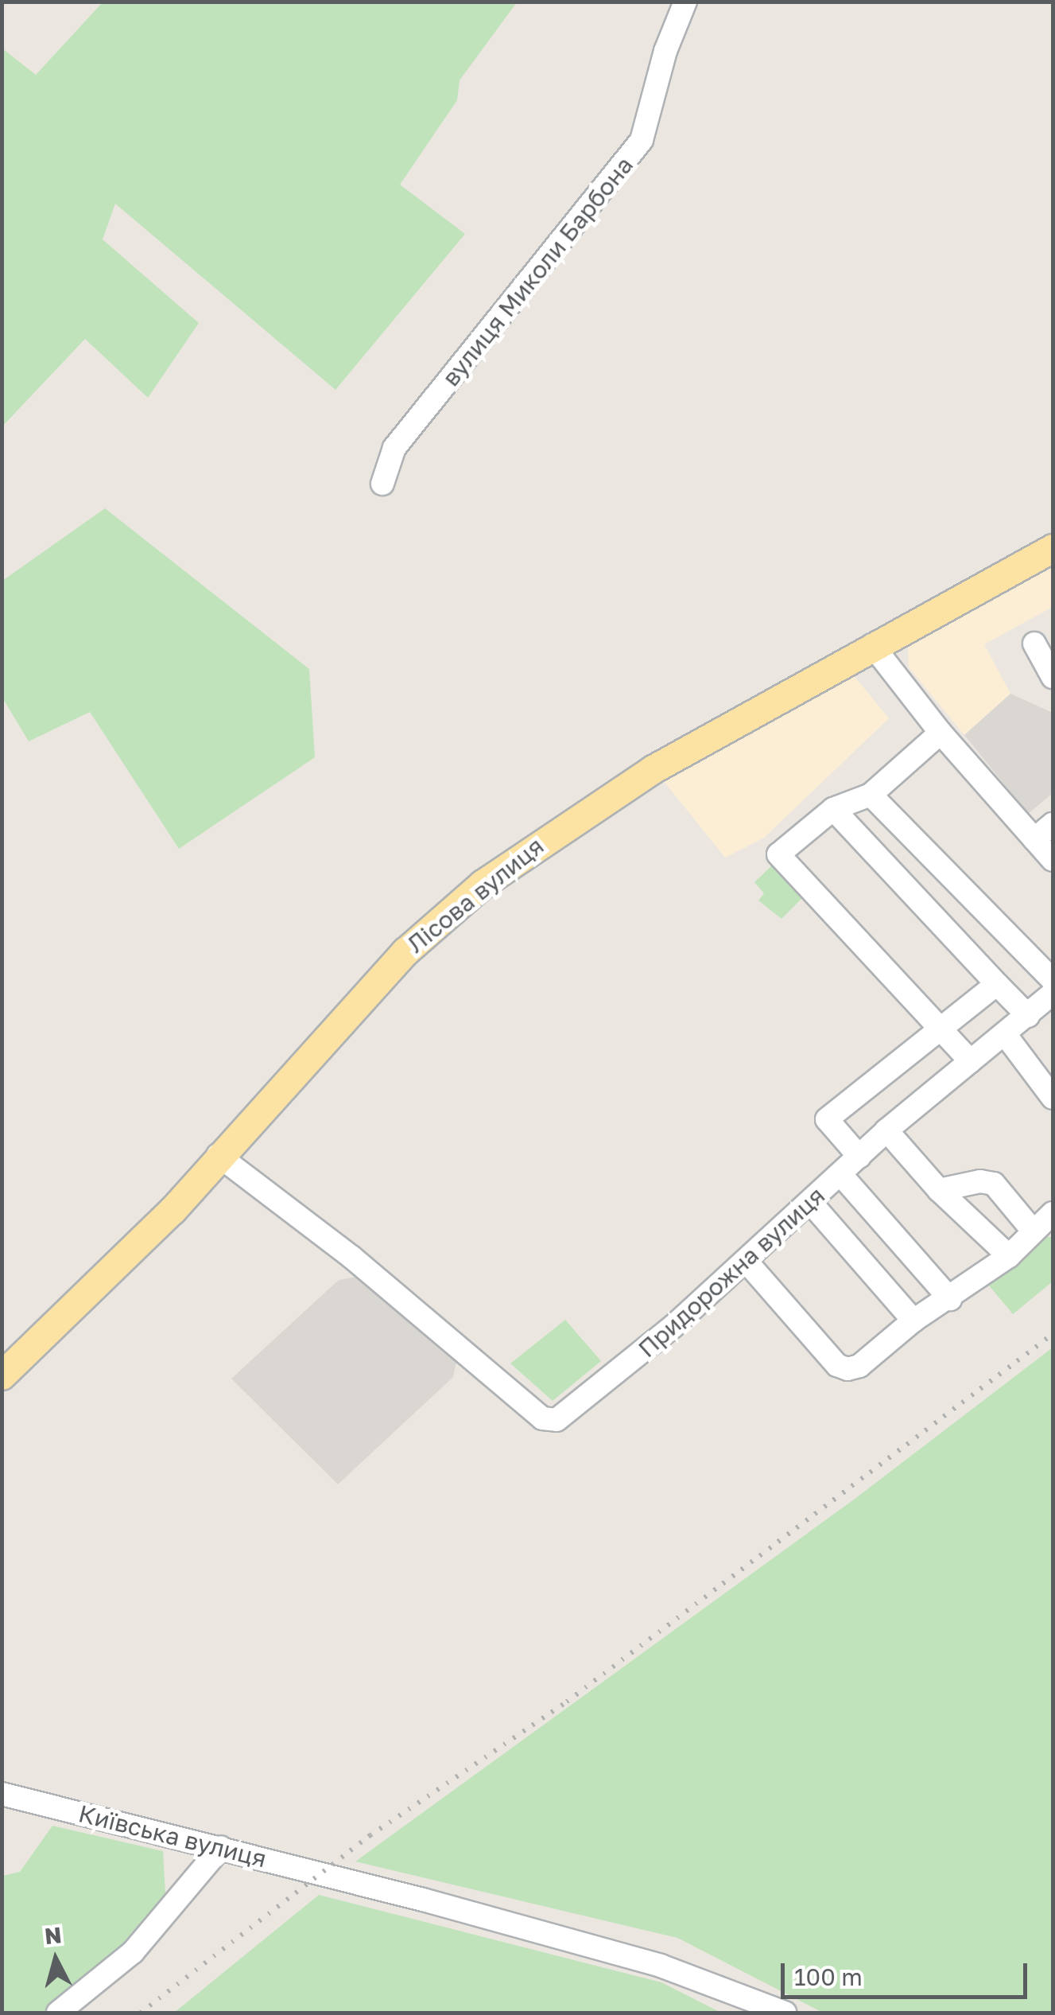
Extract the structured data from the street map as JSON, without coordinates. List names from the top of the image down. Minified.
{"streets":{"main road":["Лісова вулиця"],"street":["вулиця Миколи Барбона","Придорожна вулиця","Київська вулиця"]},"crossings":[["Лісова вулиця","Придорожна вулиця"]],"scale_bar":"100 m","north":"top"}
